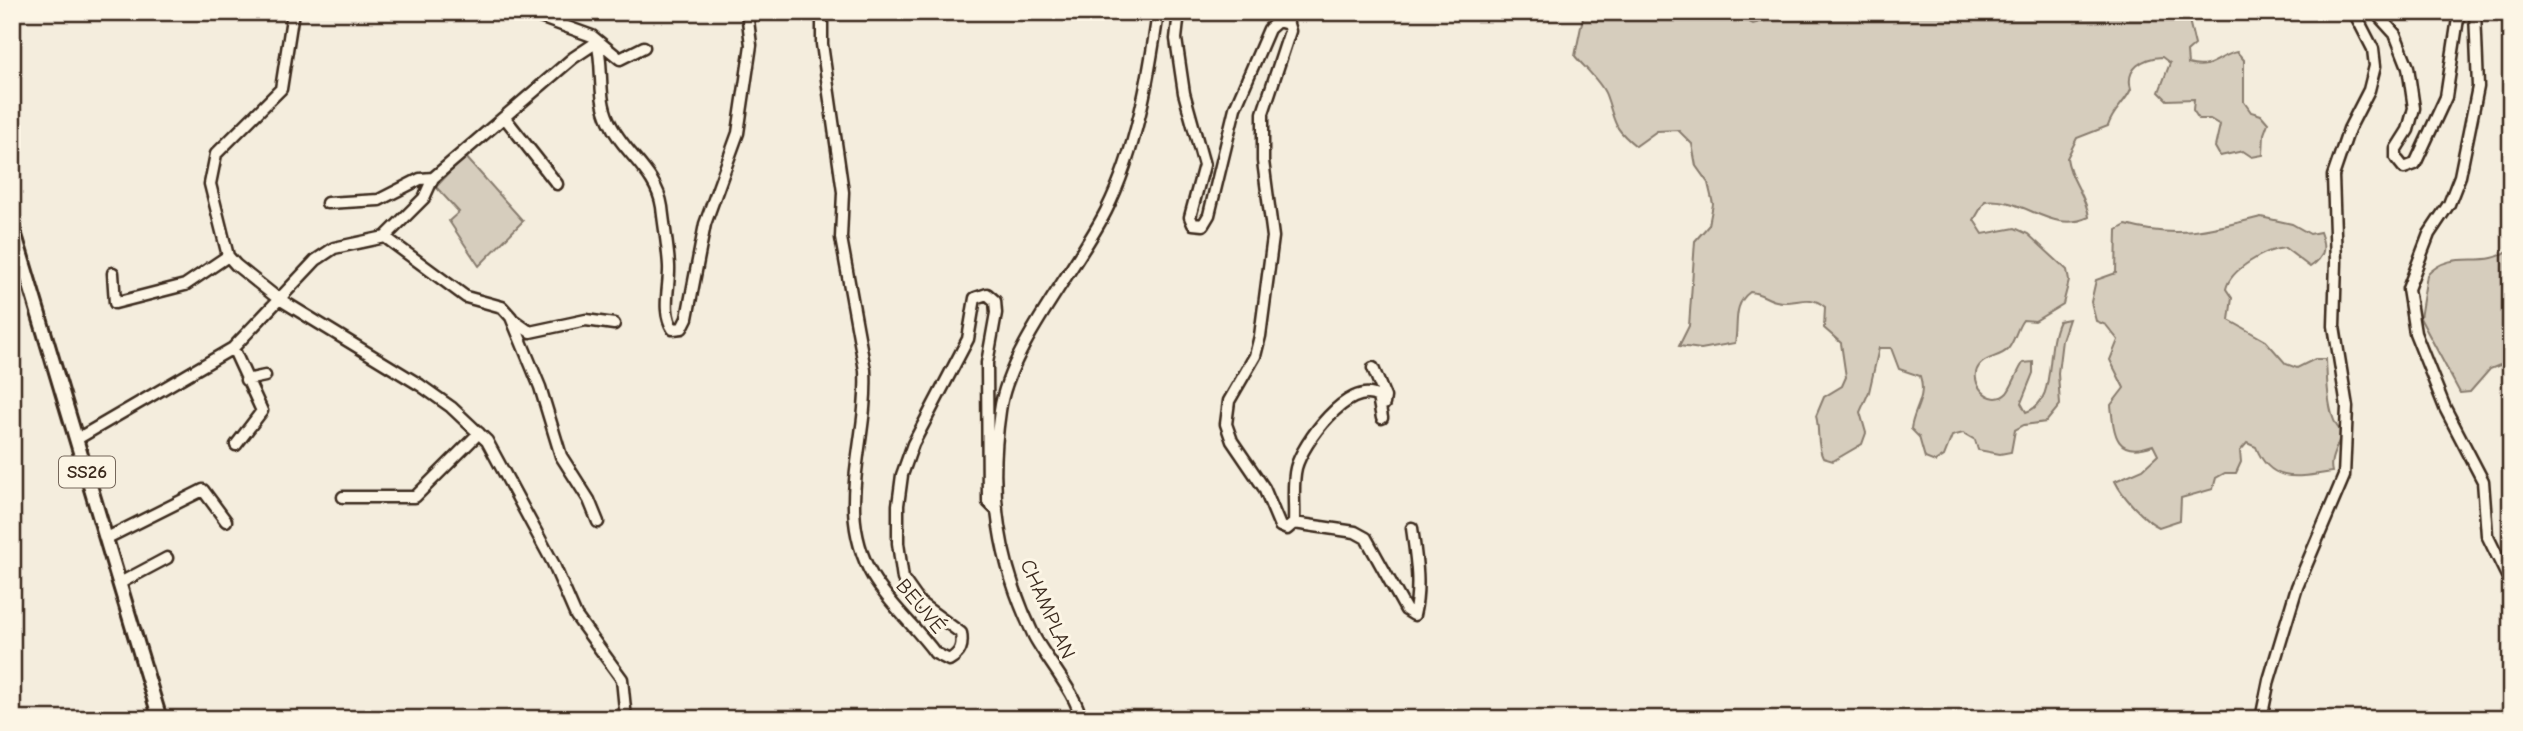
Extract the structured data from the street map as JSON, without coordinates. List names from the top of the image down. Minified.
{"streets":{"main road":["SS26"],"street":["BEUVÉ","CHAMPLAN"]},"crossings":[["BEUVÉ","CHAMPLAN"]]}
